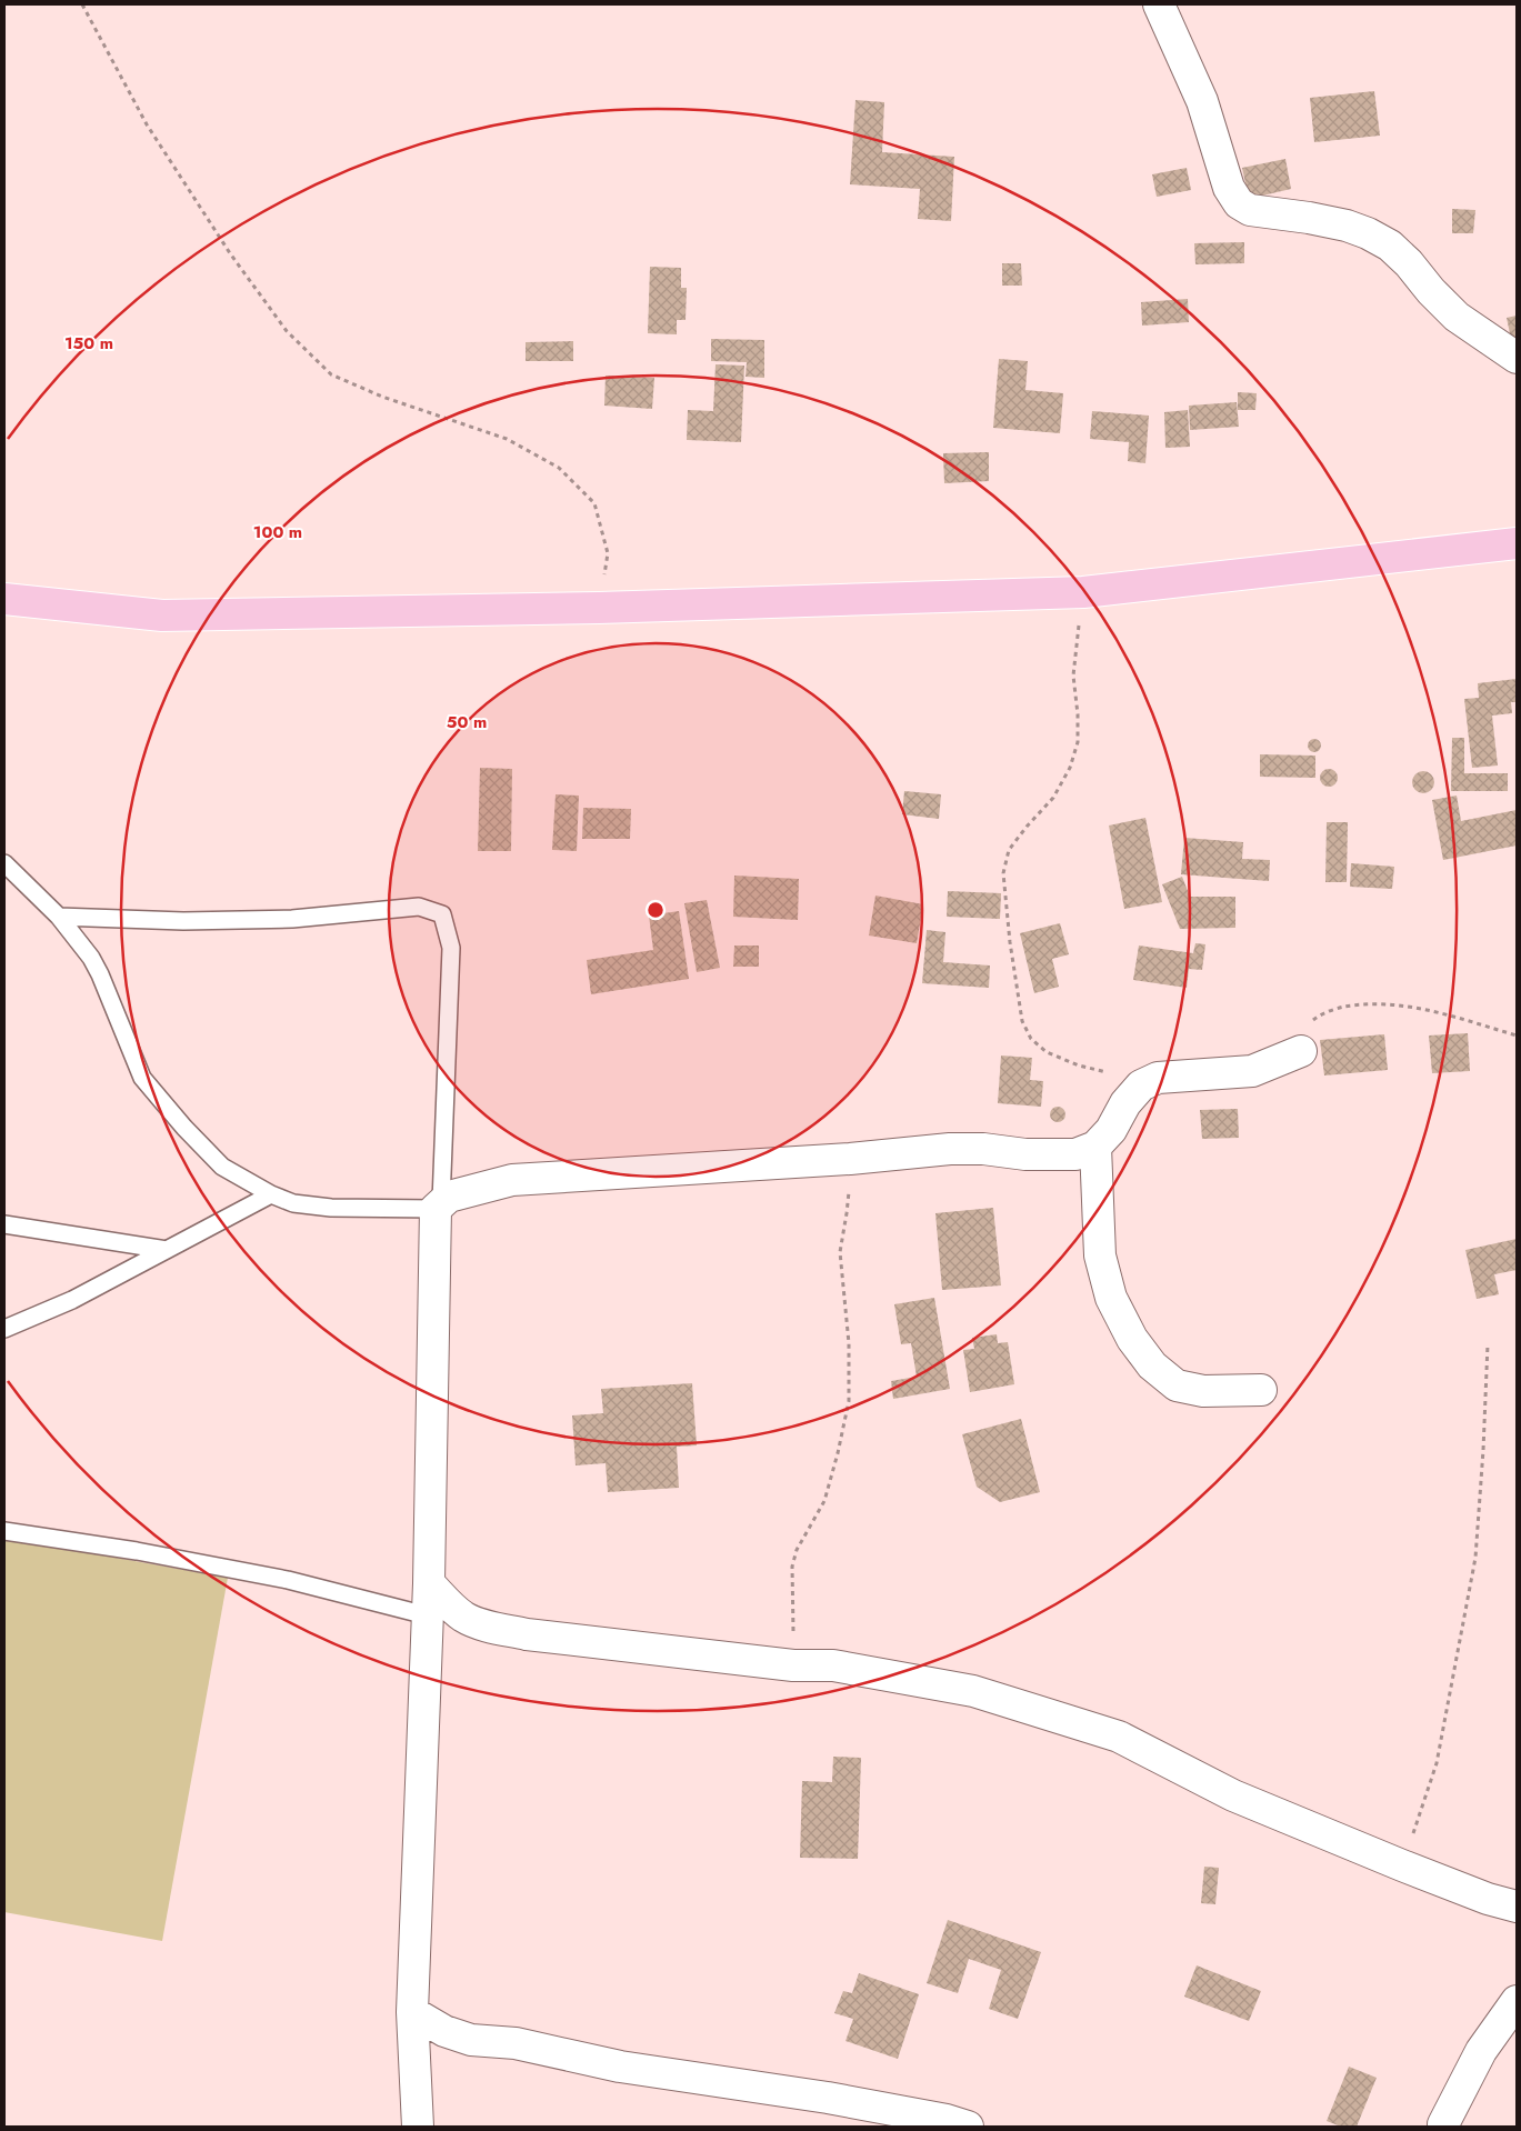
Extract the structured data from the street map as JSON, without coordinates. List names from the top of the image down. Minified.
{"rings":["150 m","100 m","50 m"]}
